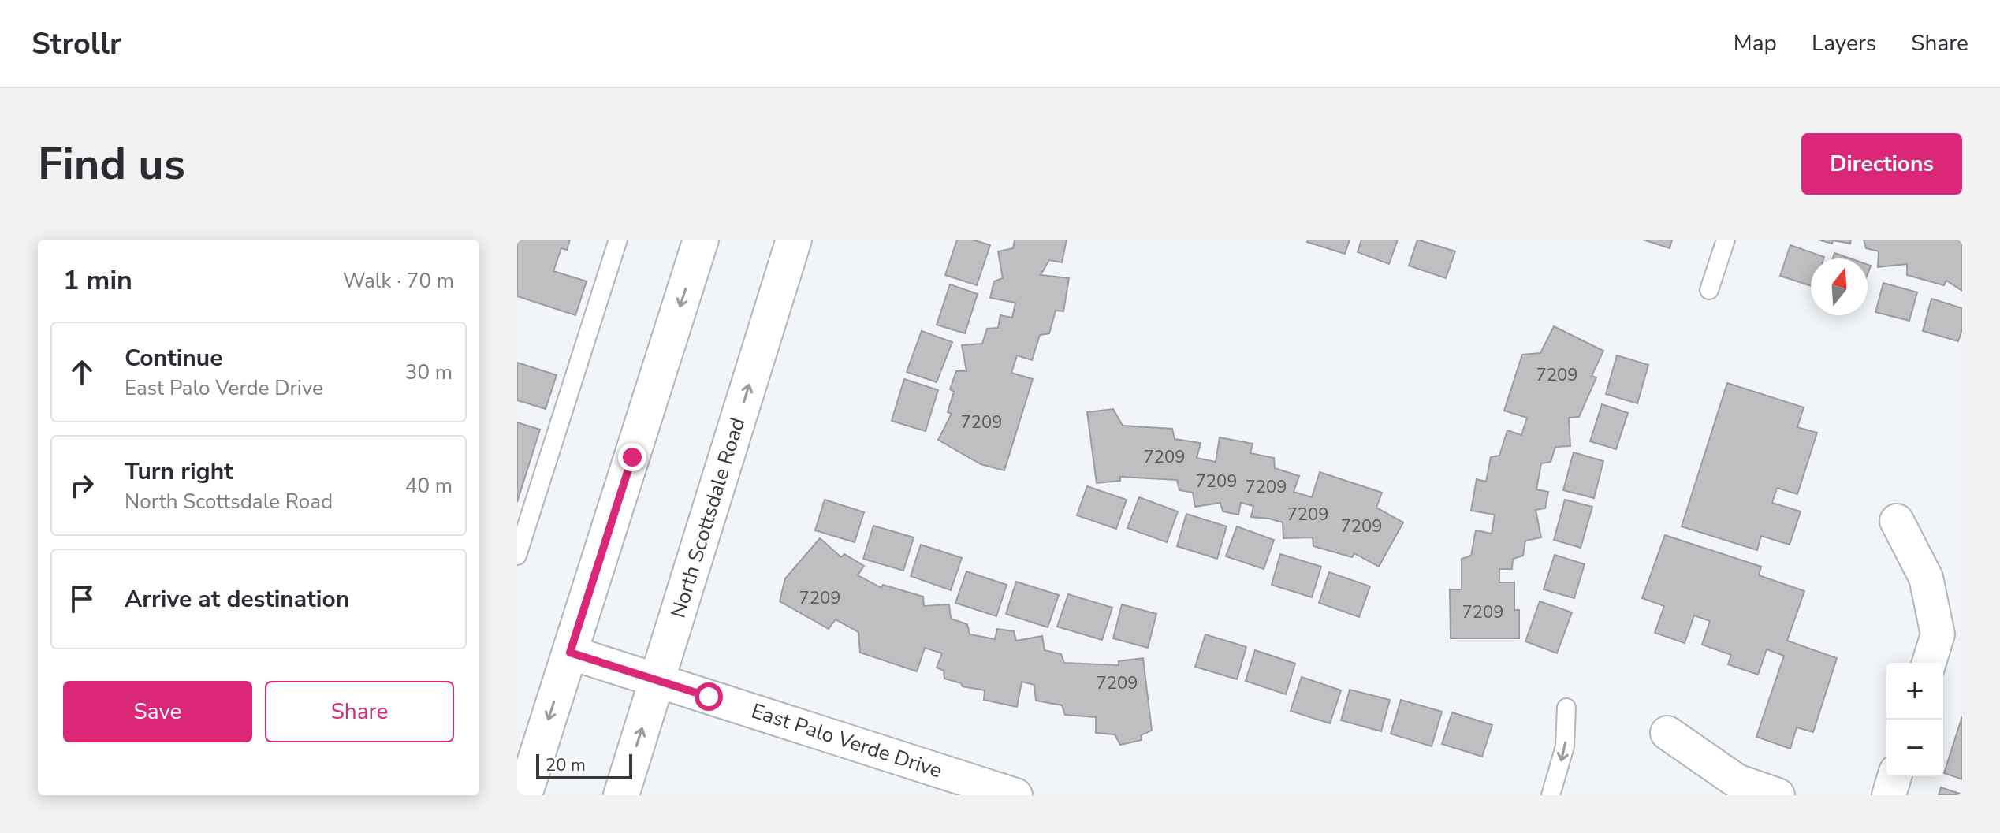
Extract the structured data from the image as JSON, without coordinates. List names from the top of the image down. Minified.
{"streets":{"main road":["North Scottsdale Road"],"street":["East Palo Verde Drive"]},"crossings":[["North Scottsdale Road","East Palo Verde Drive"]],"house_numbers":["7209","7209","7209","7209","7209","7209","7209","7209","7209","7209"],"scale_bar":"20 m","north":"top","page":{"header":"Strollr","nav":["Map","Layers","Share"],"buttons":["Directions",["Save","Share"]],"title":"Find us","heading":["1 min","Walk · 70 m"],"list":[["Continue","East Palo Verde Drive","30 m"],["Turn right","North Scottsdale Road","40 m"],"Arrive at destination"],"map_buttons":["+","−"],"scale":"20 m"}}
